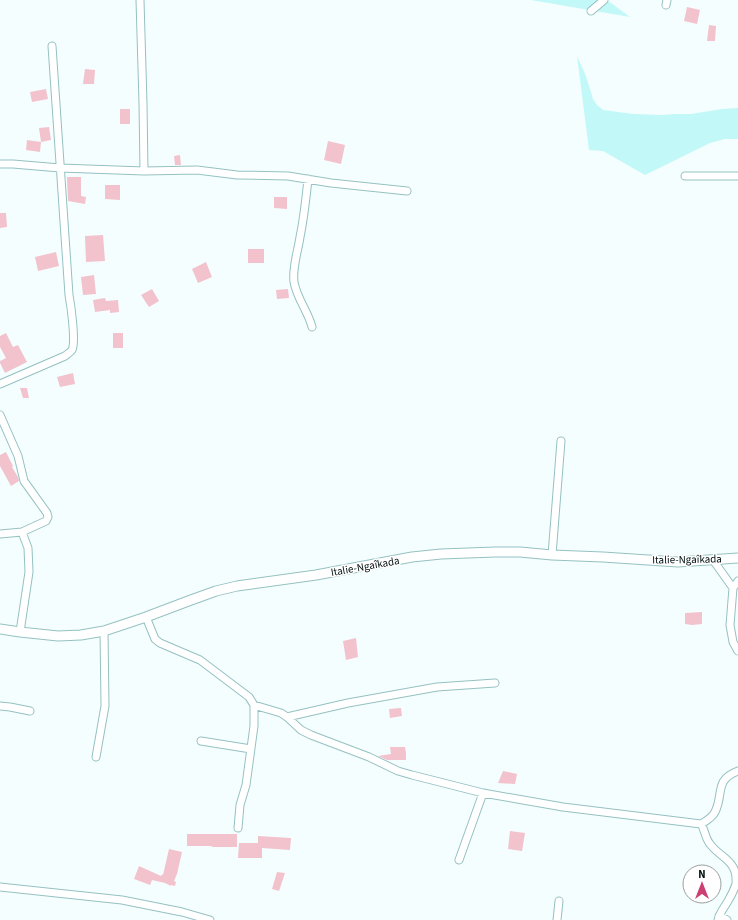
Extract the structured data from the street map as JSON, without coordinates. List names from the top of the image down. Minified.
{"streets":{"street":["Italie-Ngaîkada"]},"north":"top"}
